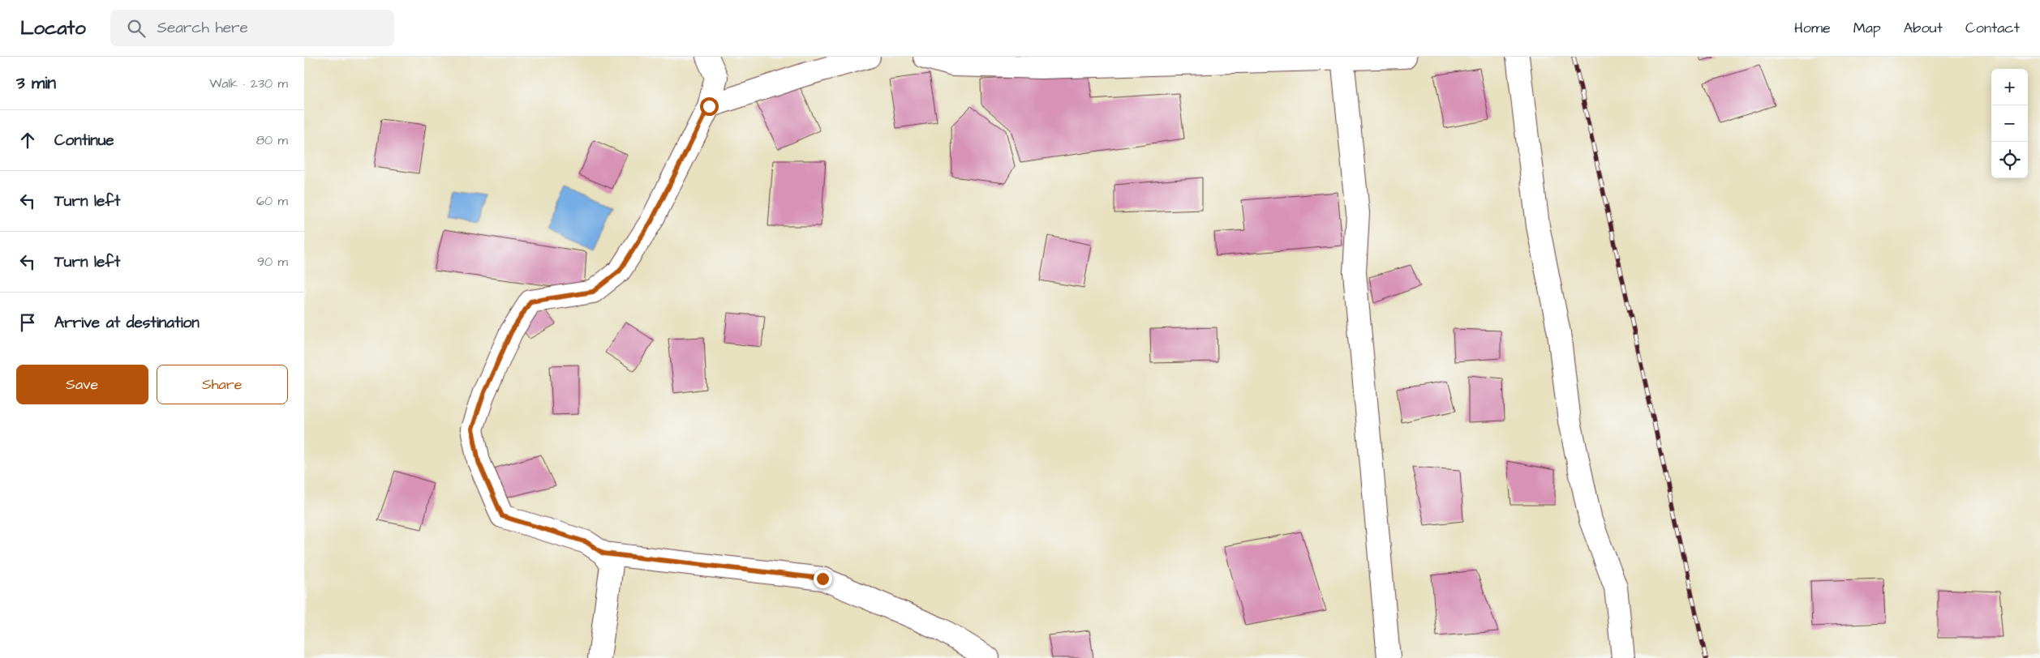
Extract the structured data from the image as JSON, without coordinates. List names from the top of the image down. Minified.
{"page":{"header":"Locato","search":"Search here","nav":["Home","Map","About","Contact"],"heading":["3 min","Walk · 230 m"],"map_buttons":["+","−"],"list":[["Continue","80 m"],["Turn left","60 m"],["Turn left","90 m"],"Arrive at destination"],"buttons":["Save","Share"]}}
